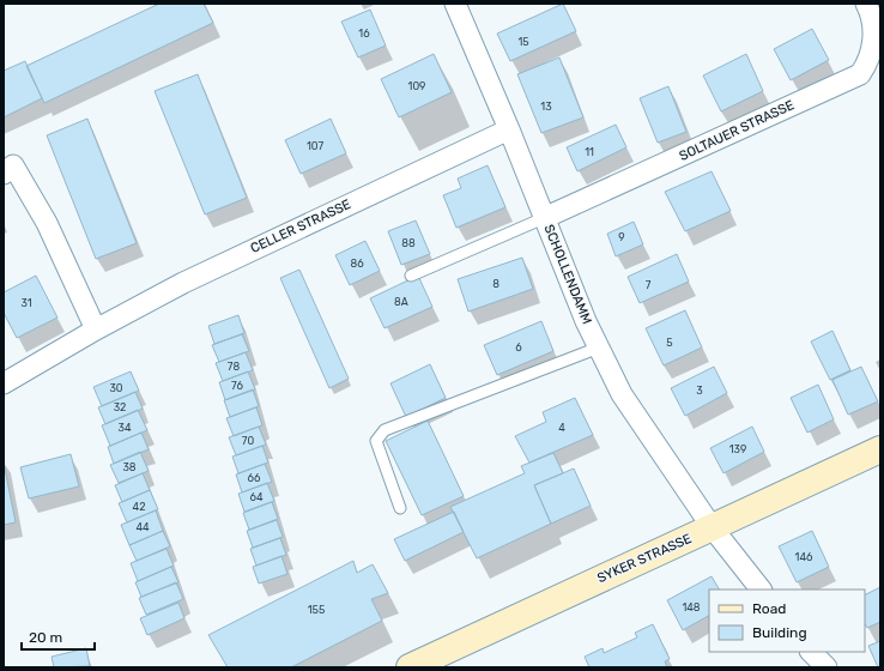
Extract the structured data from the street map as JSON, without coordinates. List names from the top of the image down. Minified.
{"streets":{"main road":["SYKER STRASSE"],"street":["SOLTAUER STRASSE","CELLER STRASSE","SCHOLLENDAMM"]},"crossings":[["SOLTAUER STRASSE","SCHOLLENDAMM"],["CELLER STRASSE","SCHOLLENDAMM"],["SCHOLLENDAMM","SYKER STRASSE"]],"house_numbers":["16","15","109","13","107","11","9","88","86","8","7","8A","31","5","6","78","76","30","3","32","34","4","70","139","38","66","64","42","44","146","148","155"],"legend":["Road","Building"],"scale_bar":"20 m"}
